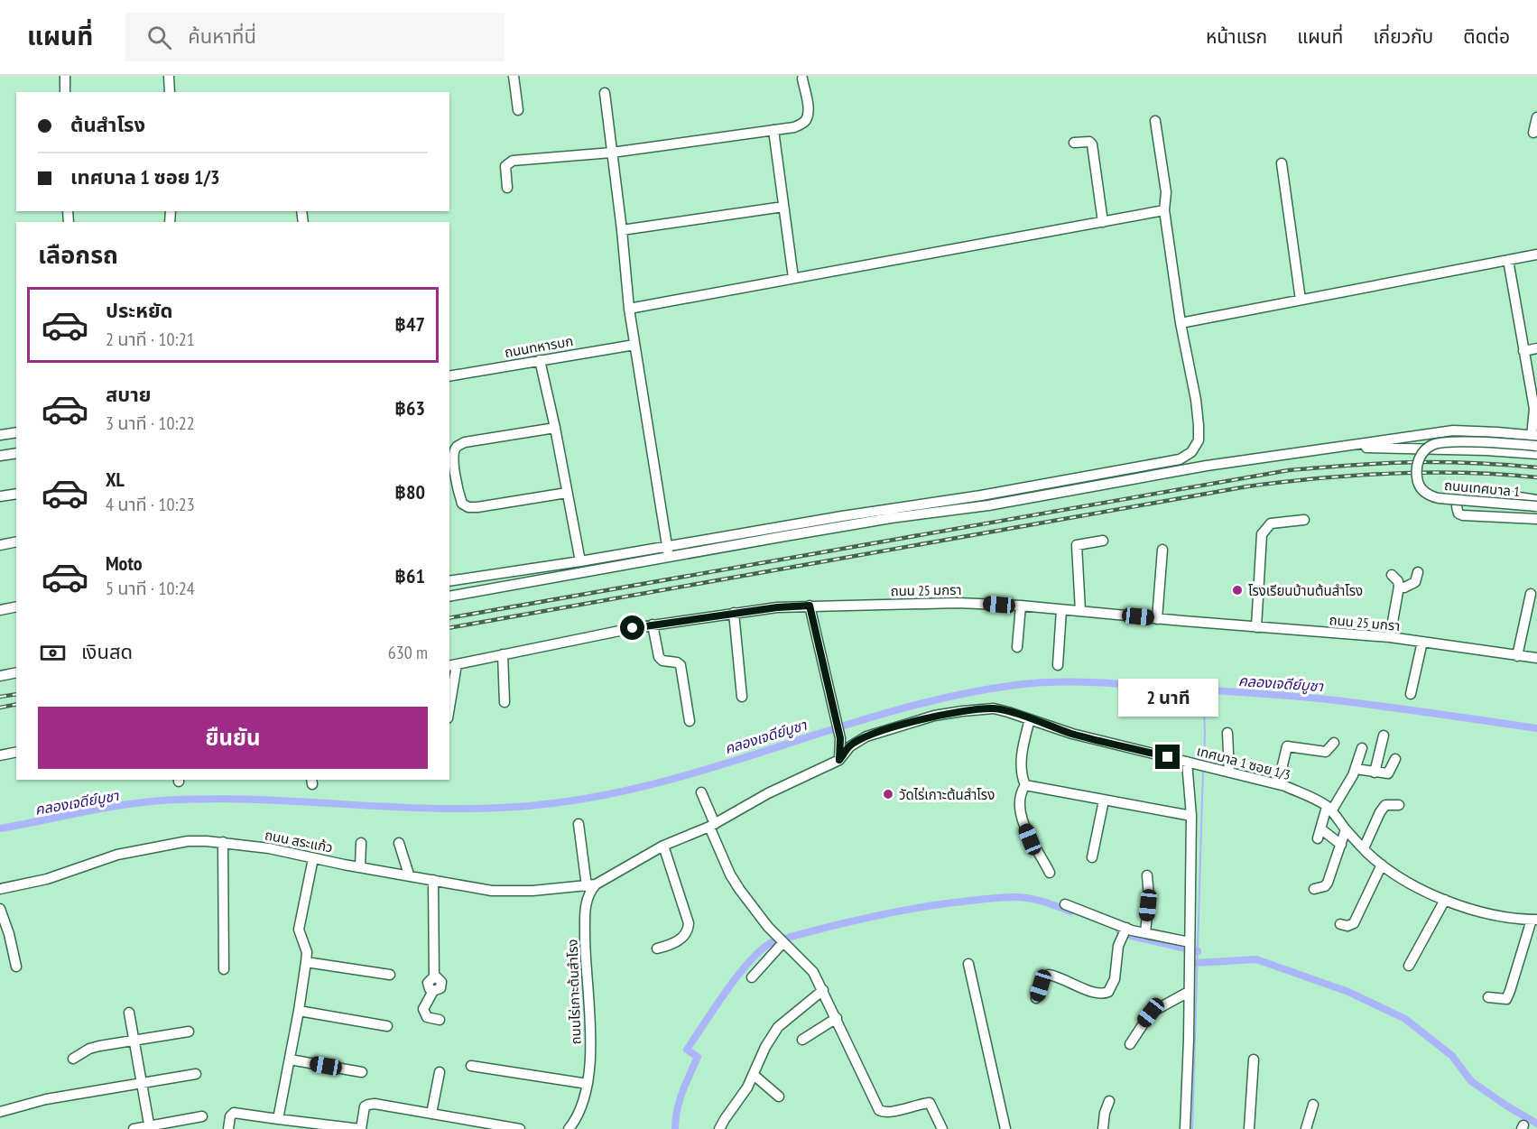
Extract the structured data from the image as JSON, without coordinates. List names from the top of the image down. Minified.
{"streets":{"street":["ถนนทหารบก","ถนนเทศบาล 1","ถนน 25 มกรา","เทศบาล 1 ซอย 1/3","ถนน สระแก้ว","ถนนไร่เกาะต้นสำโรง"]},"crossings":[["ถนน สระแก้ว","ถนนไร่เกาะต้นสำโรง"]],"water":["คลองเจดีย์บูชา"],"places":["โรงเรียนบ้านต้นสำโรง","วัดไร่เกาะต้นสำโรง"],"page":{"header":"แผนที่","search":"ค้นหาที่นี่","nav":["หน้าแรก","แผนที่","เกี่ยวกับ","ติดต่อ"],"banner":["ต้นสำโรง","เทศบาล 1 ซอย 1/3"],"heading":"เลือกรถ","list":[{"name":"ประหยัด","note":"2 นาที · 10:21","value":"฿47"},{"name":"สบาย","note":"3 นาที · 10:22","value":"฿63"},{"name":"XL","note":"4 นาที · 10:23","value":"฿80"},{"name":"Moto","note":"5 นาที · 10:24","value":"฿61"}],"pay":["เงินสด","630 m"],"bubble":"2 นาที","buttons":"ยืนยัน"}}
